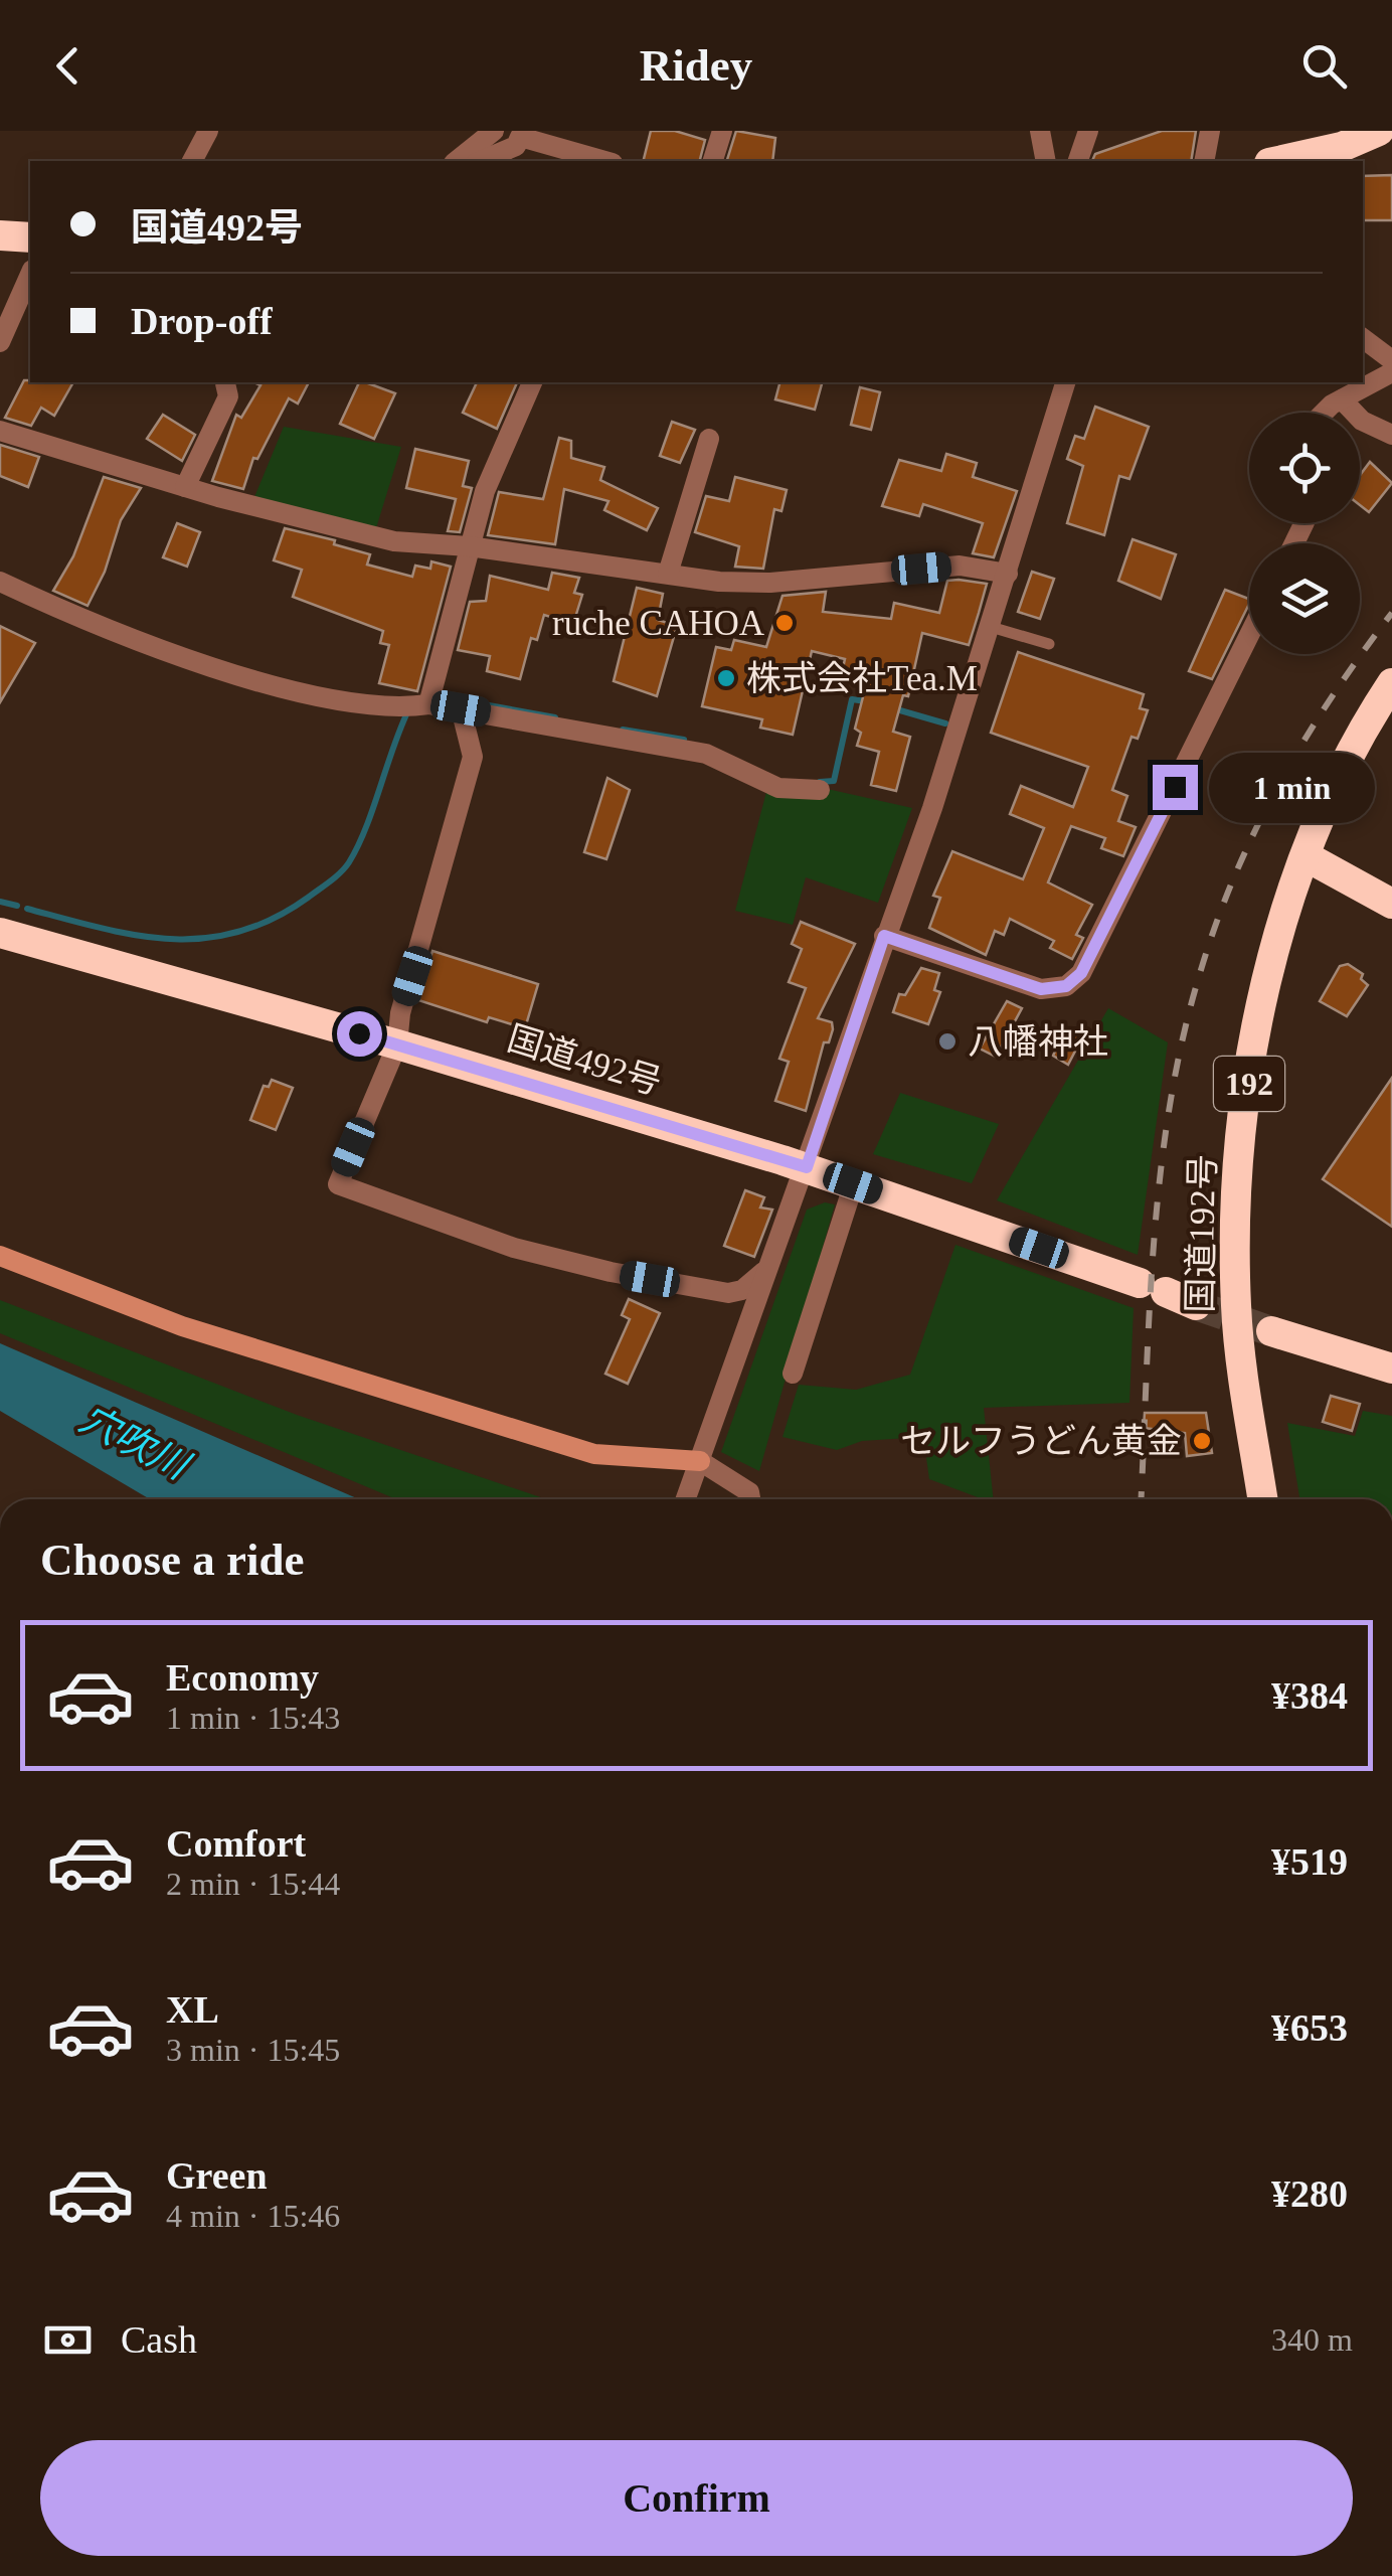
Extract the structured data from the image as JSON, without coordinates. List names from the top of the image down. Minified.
{"streets":{"highway":["国道492号","192","国道192号"]},"water":["穴吹川"],"places":["ruche CAHOA","株式会社Tea.M","八幡神社","セルフうどん黄金"],"page":{"header":"Ridey","banner":["国道492号","Drop-off"],"bubble":"1 min","heading":"Choose a ride","list":[{"name":"Economy","note":"1 min · 15:43","value":"¥384"},{"name":"Comfort","note":"2 min · 15:44","value":"¥519"},{"name":"XL","note":"3 min · 15:45","value":"¥653"},{"name":"Green","note":"4 min · 15:46","value":"¥280"}],"pay":["Cash","340 m"],"buttons":"Confirm"}}
